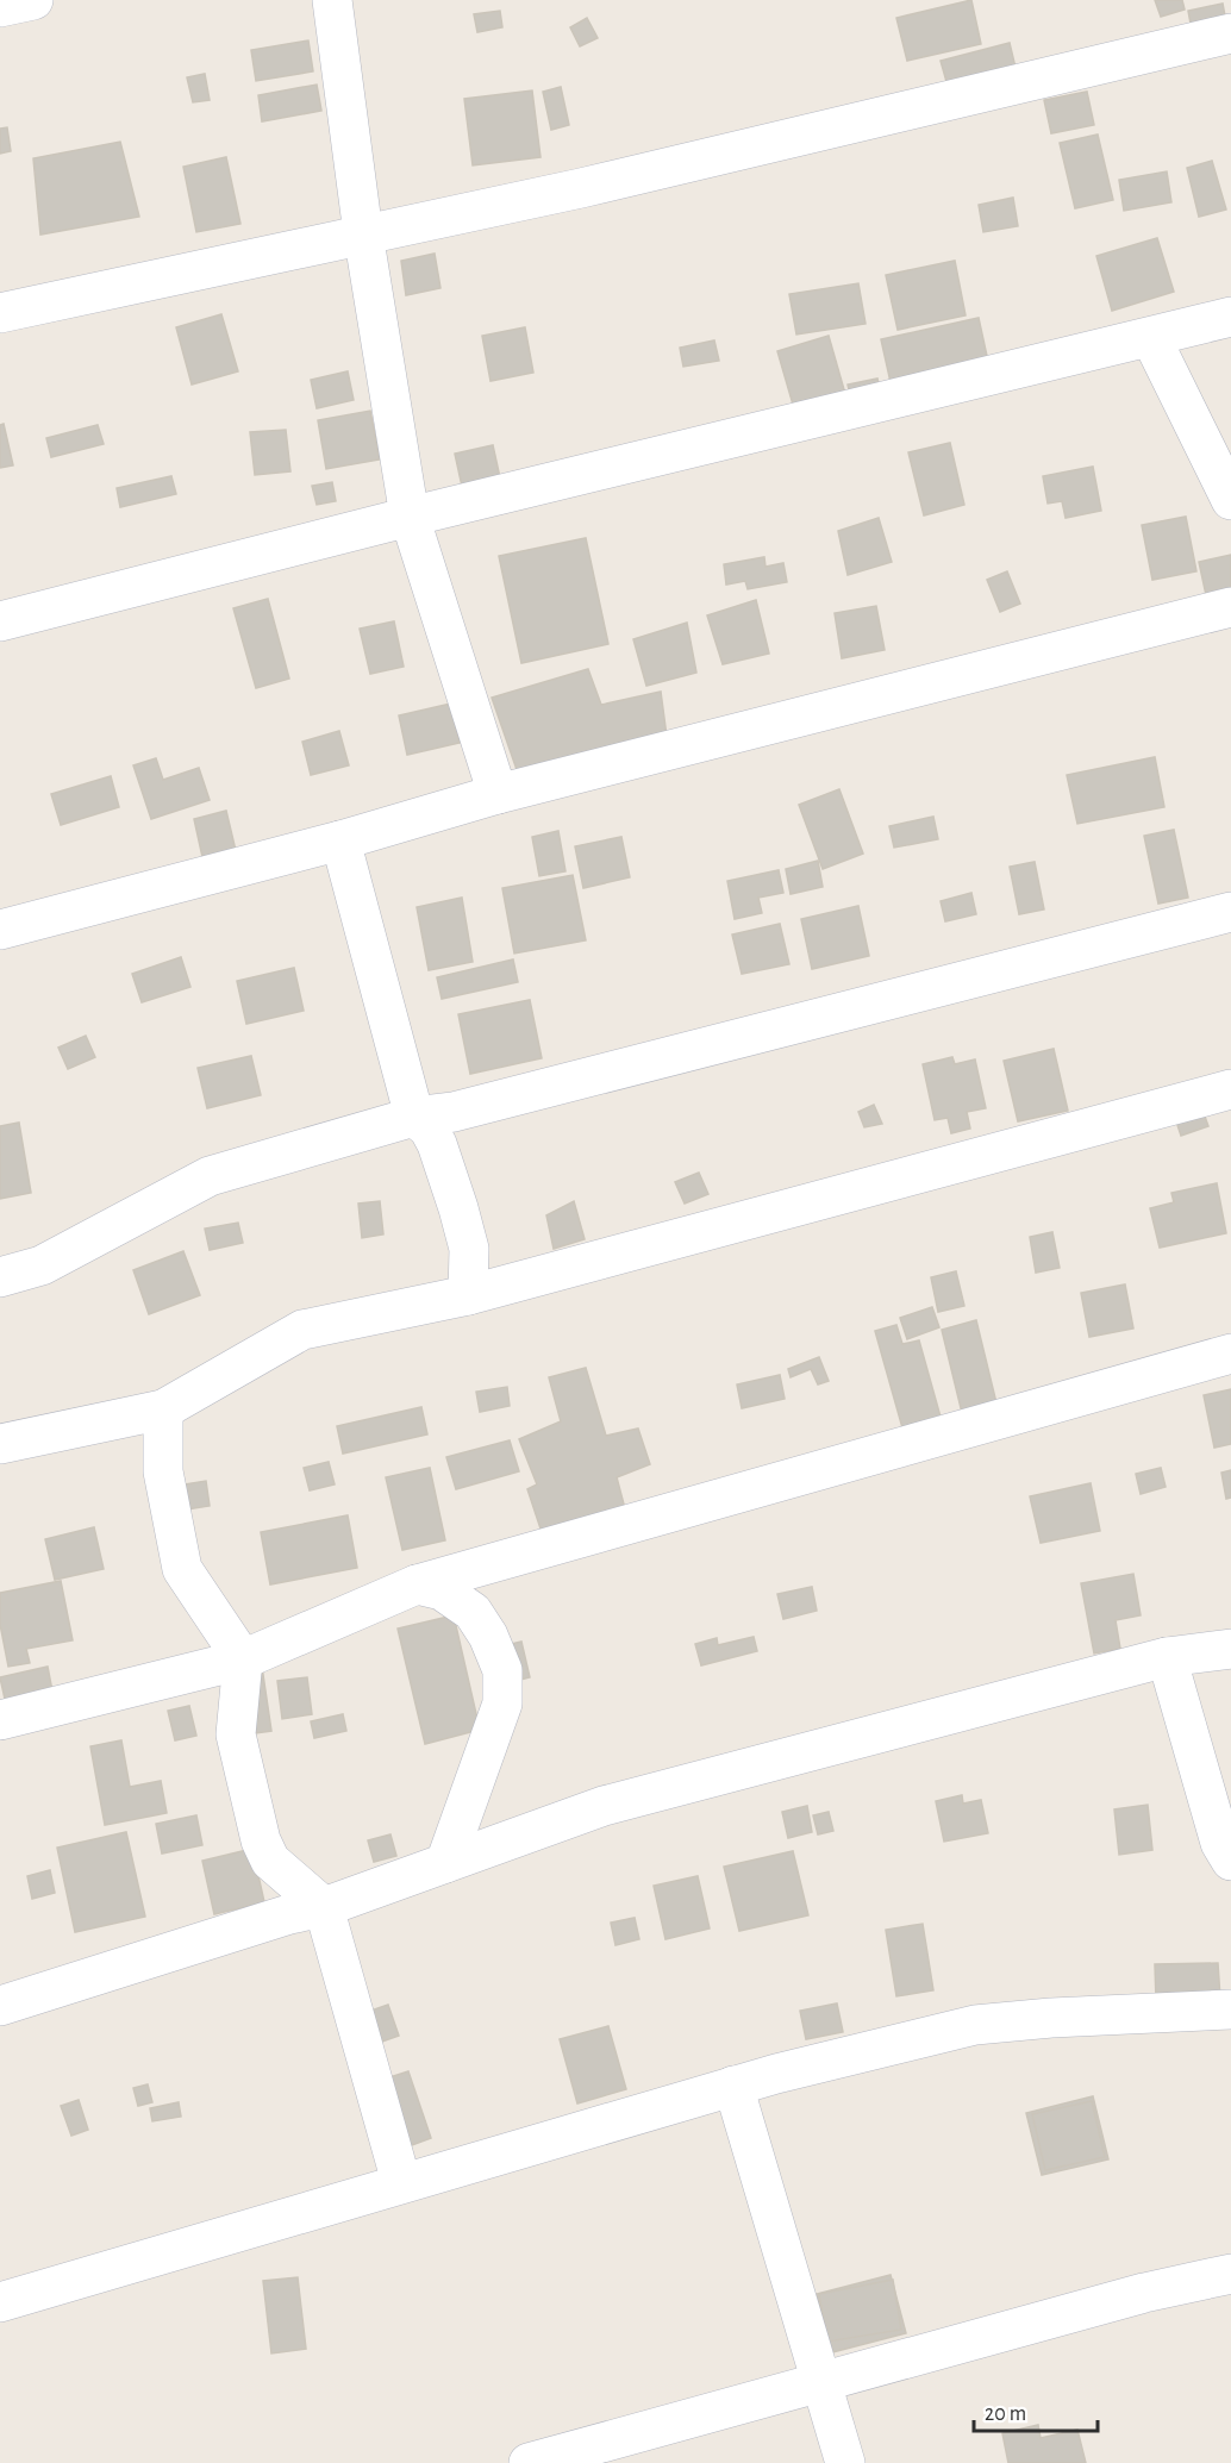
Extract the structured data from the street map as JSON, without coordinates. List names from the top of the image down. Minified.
{"scale_bar":"20 m"}
